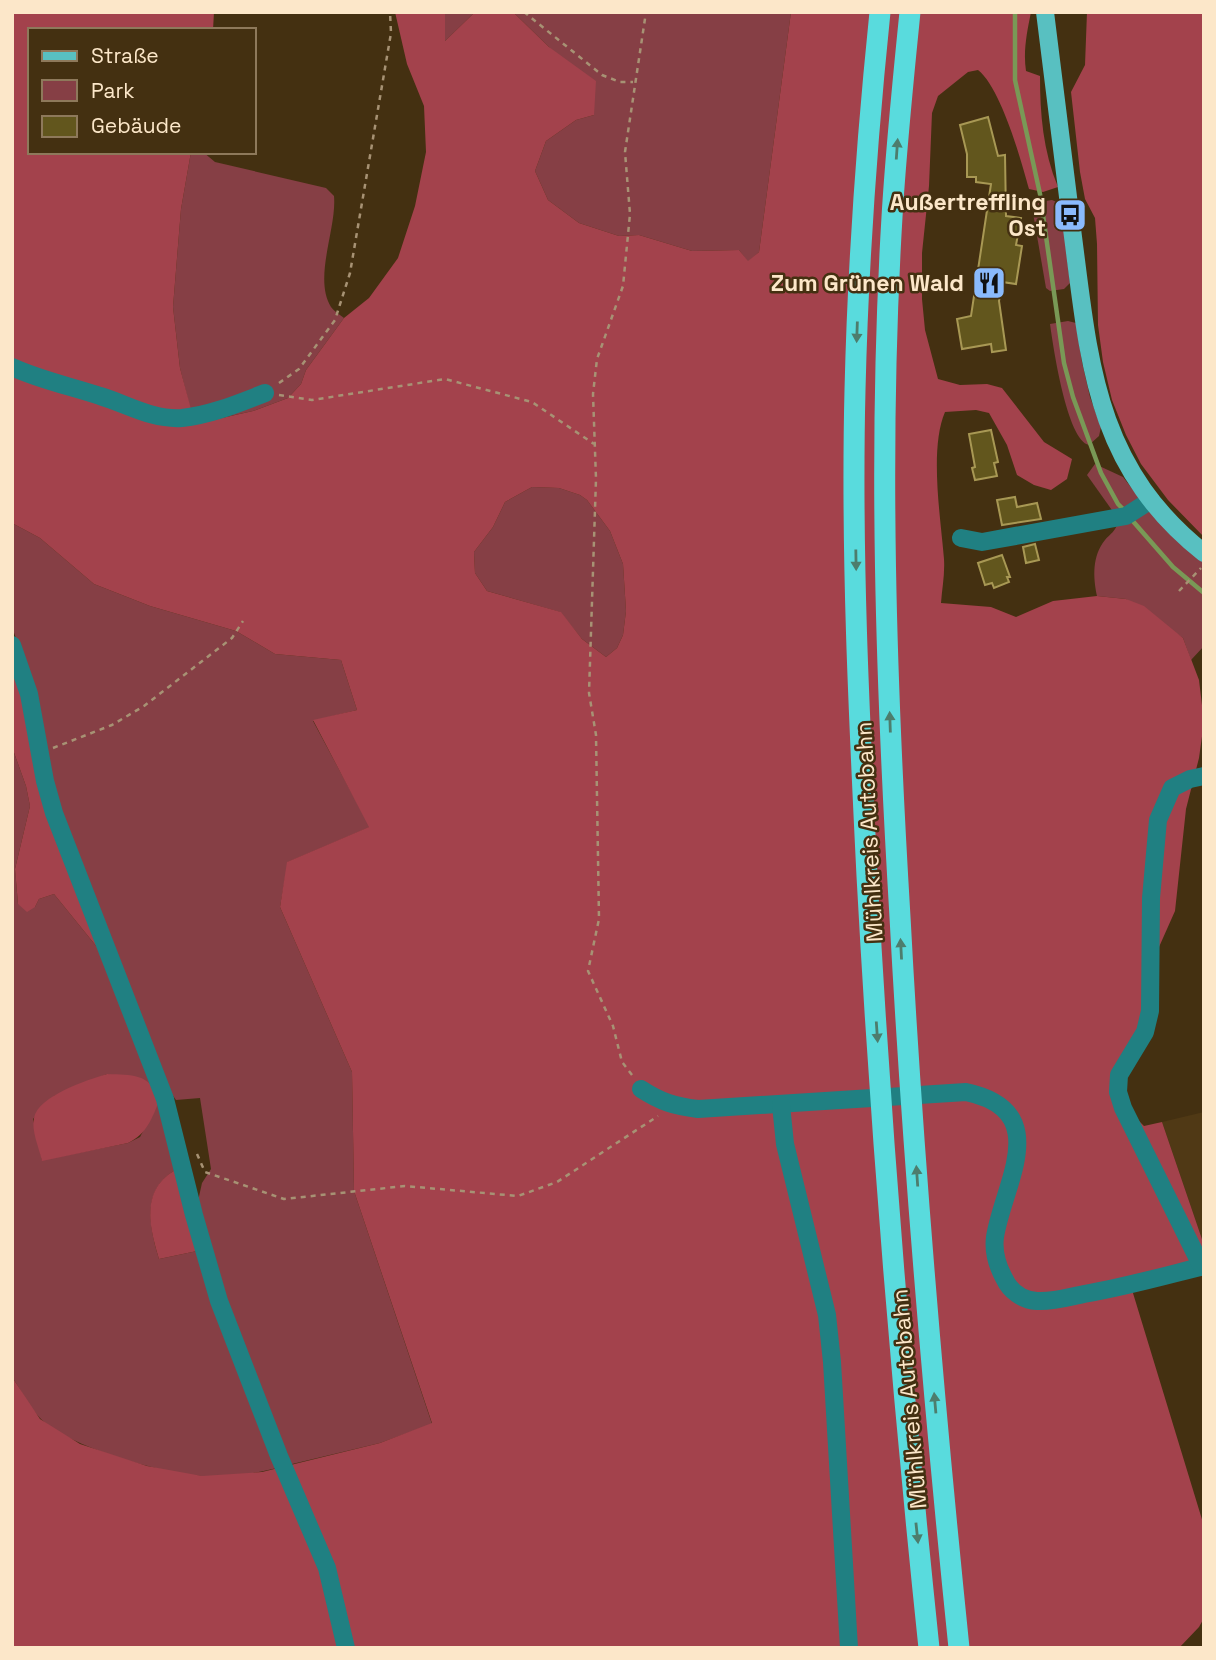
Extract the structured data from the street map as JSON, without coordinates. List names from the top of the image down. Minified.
{"streets":{"highway":["Mühlkreis Autobahn"]},"places":{"bus stop":["Außertreffling Ost"],"restaurant":["Zum Grünen Wald"]},"legend":["Straße","Park","Gebäude"]}
